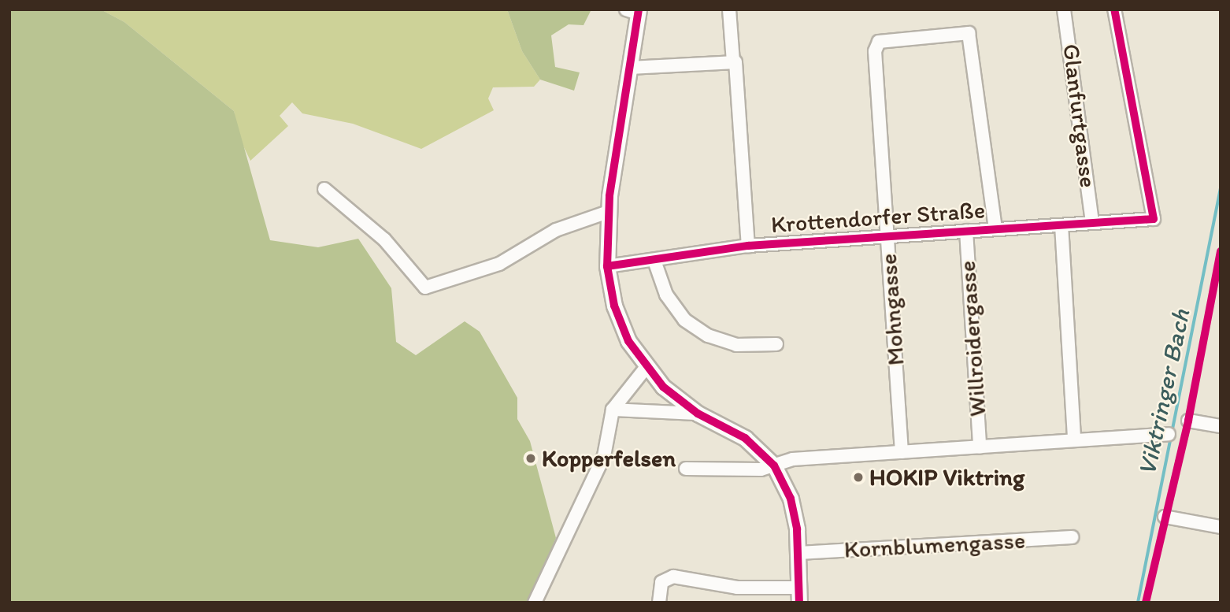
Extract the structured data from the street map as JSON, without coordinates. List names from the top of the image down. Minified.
{"streets":{"street":["Glanfurtgasse","Krottendorfer Straße","Mohngasse","Willroidergasse","Kornblumengasse"]},"crossings":[["Glanfurtgasse","Krottendorfer Straße"],["Krottendorfer Straße","Mohngasse"],["Krottendorfer Straße","Willroidergasse"]],"water":["Viktringer Bach"],"places":["Kopperfelsen","HOKIP Viktring"]}
